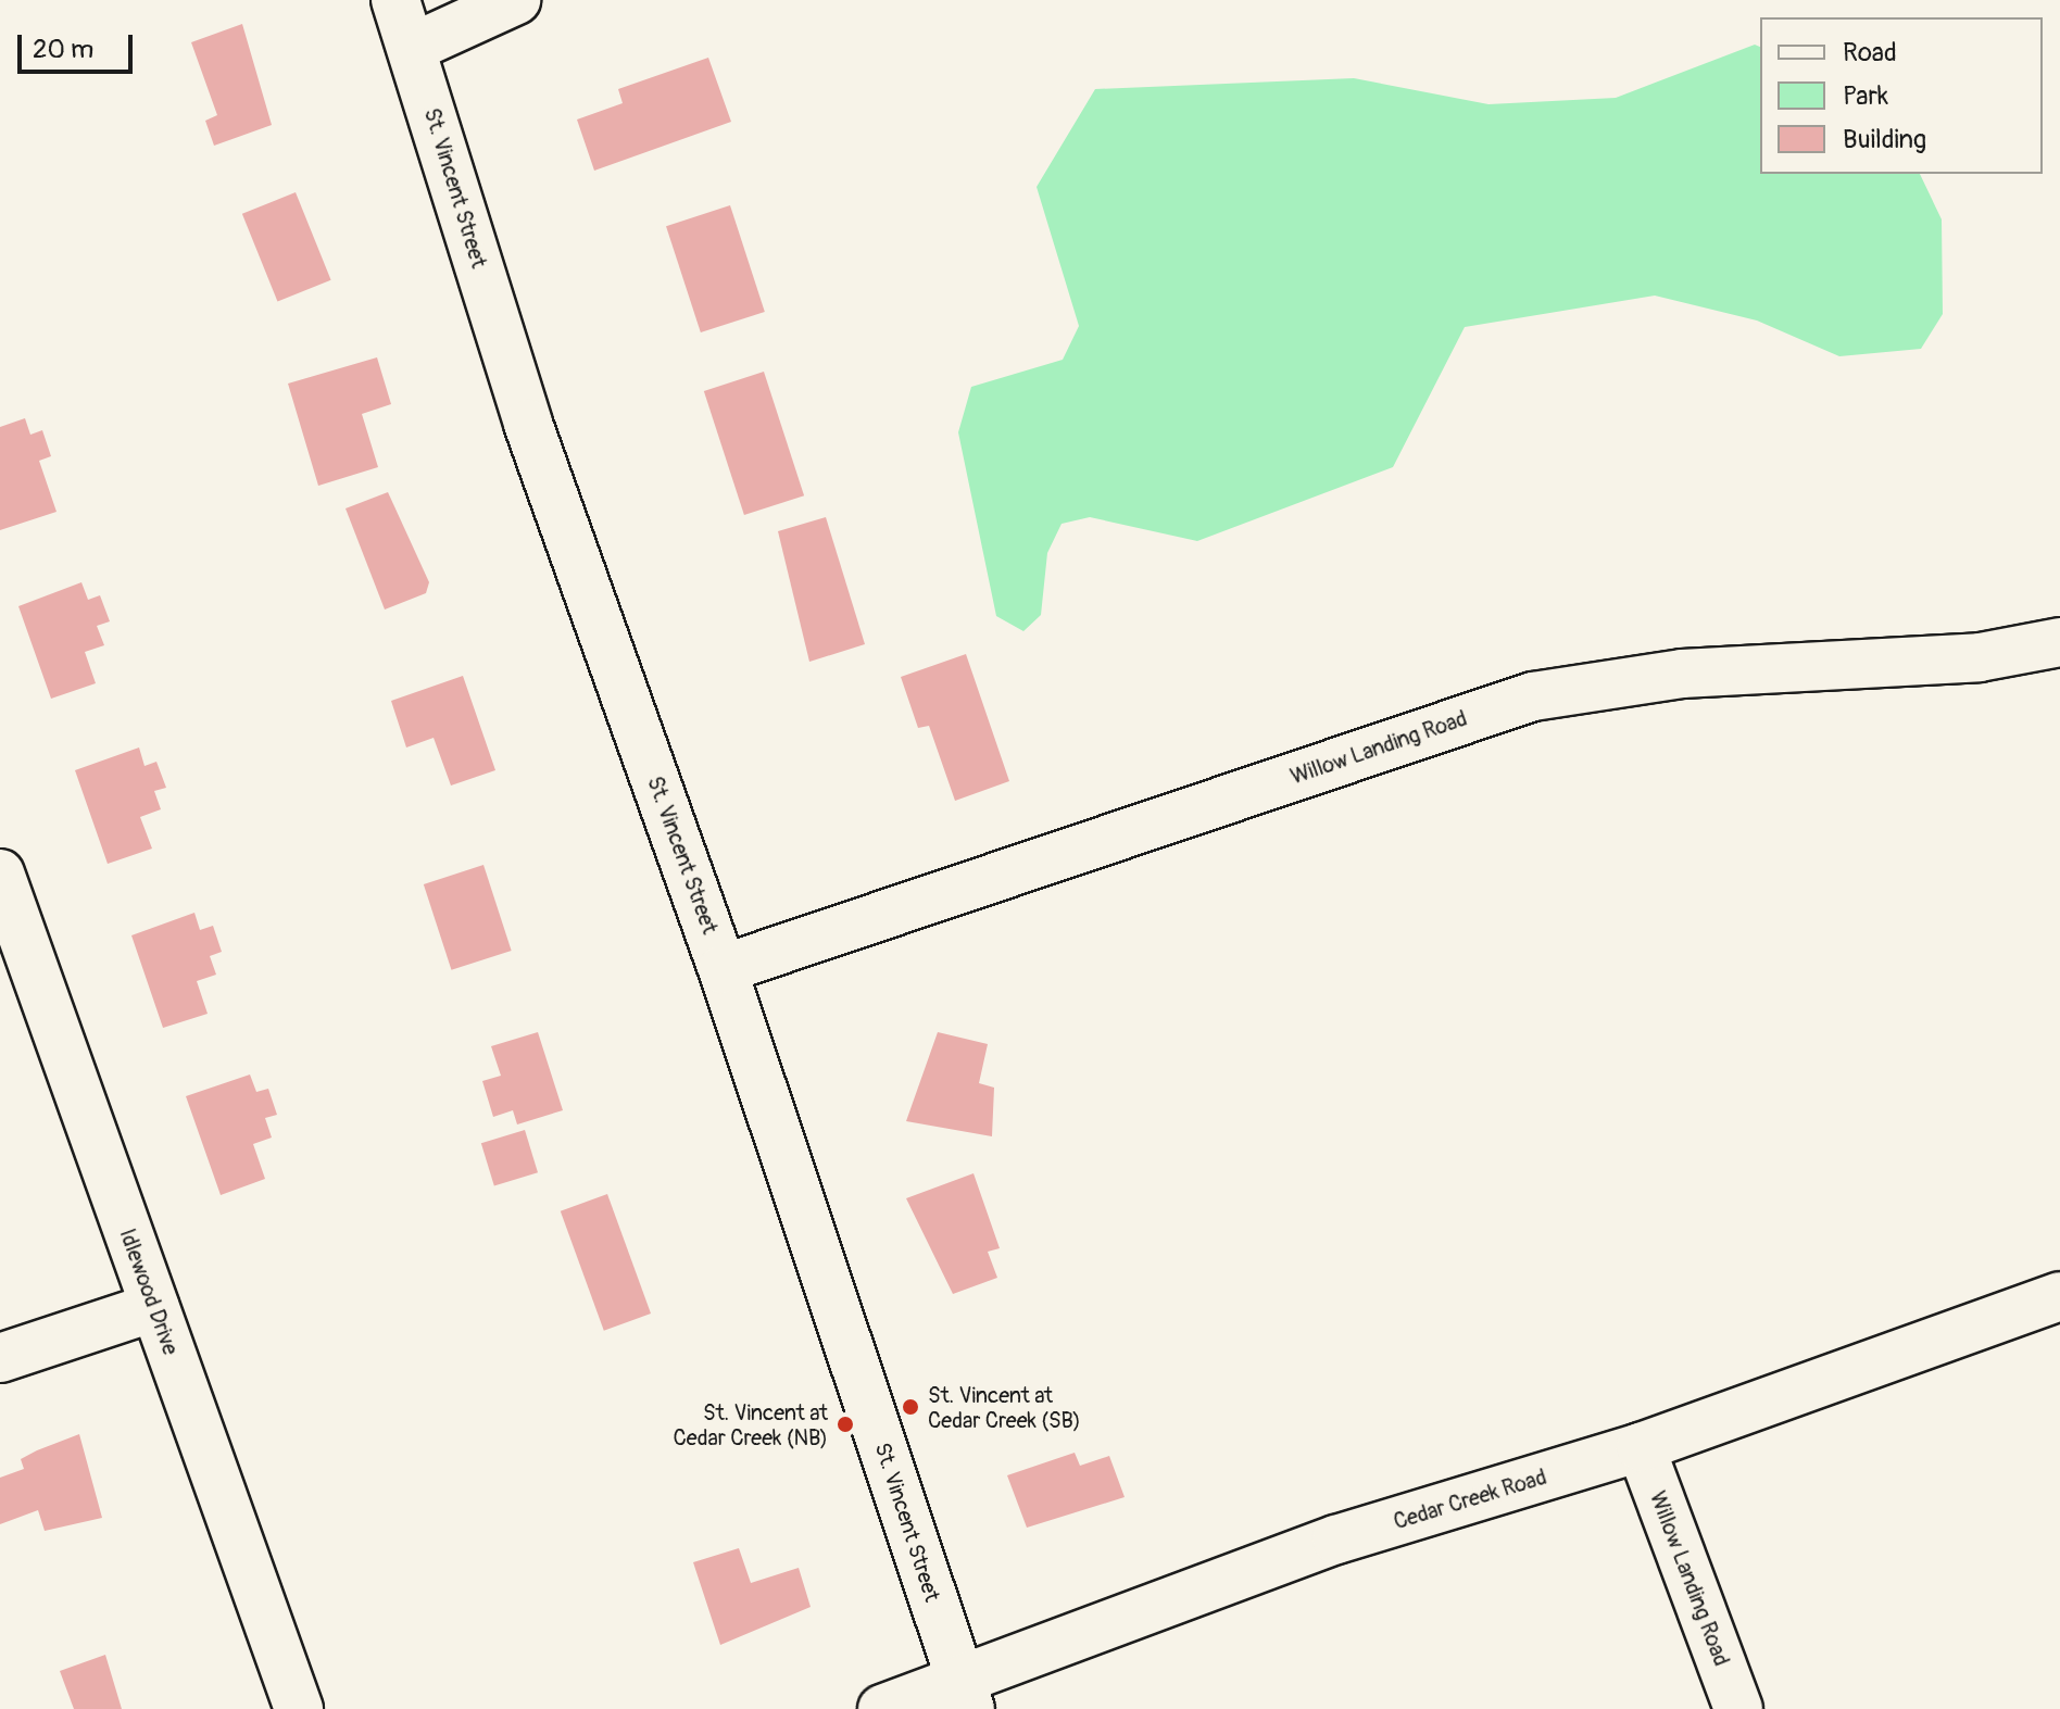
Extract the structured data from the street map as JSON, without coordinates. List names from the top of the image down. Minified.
{"streets":{"street":["St. Vincent Street","Willow Landing Road","Idlewood Drive","Cedar Creek Road"]},"crossings":[["St. Vincent Street","Willow Landing Road"],["St. Vincent Street","Cedar Creek Road"],["Willow Landing Road","Cedar Creek Road"]],"places":["St. Vincent at Cedar Creek (SB)","St. Vincent at Cedar Creek (NB)"],"legend":["Road","Park","Building"],"scale_bar":"20 m"}
